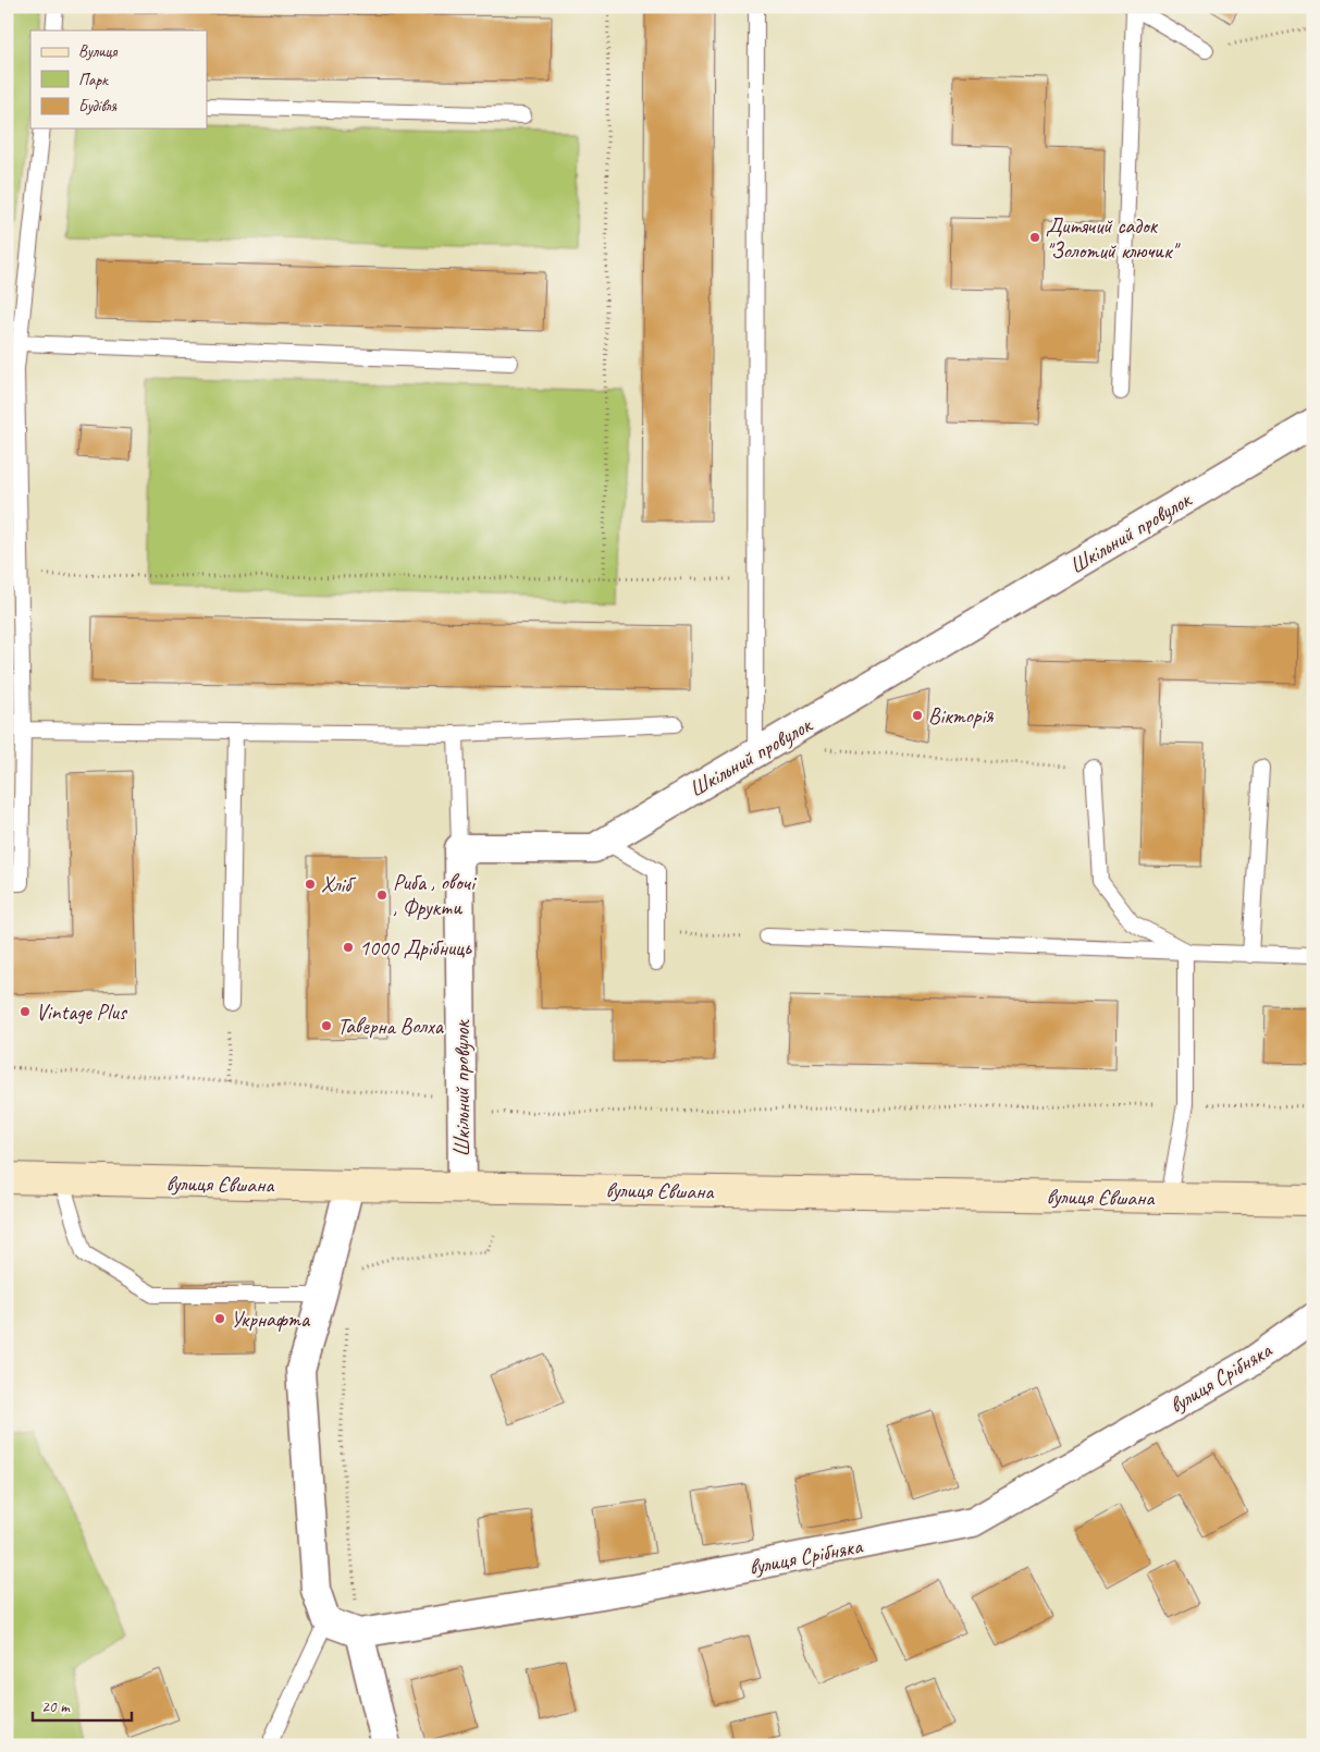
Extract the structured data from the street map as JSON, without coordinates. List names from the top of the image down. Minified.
{"streets":{"main road":["вулиця Євшана"],"street":["Шкільний провулок","вулиця Срібняка"]},"crossings":[["Шкільний провулок","вулиця Євшана"]],"places":["Дитячий садок \"Золотий ключик\"","Вікторія","Хліб","Риба , овочі , Фрукти","1000 Дрібниць","Vintage Plus","Таверна Волха","Укрнафта"],"legend":["Вулиця","Парк","Будівля"],"scale_bar":"20 m"}
